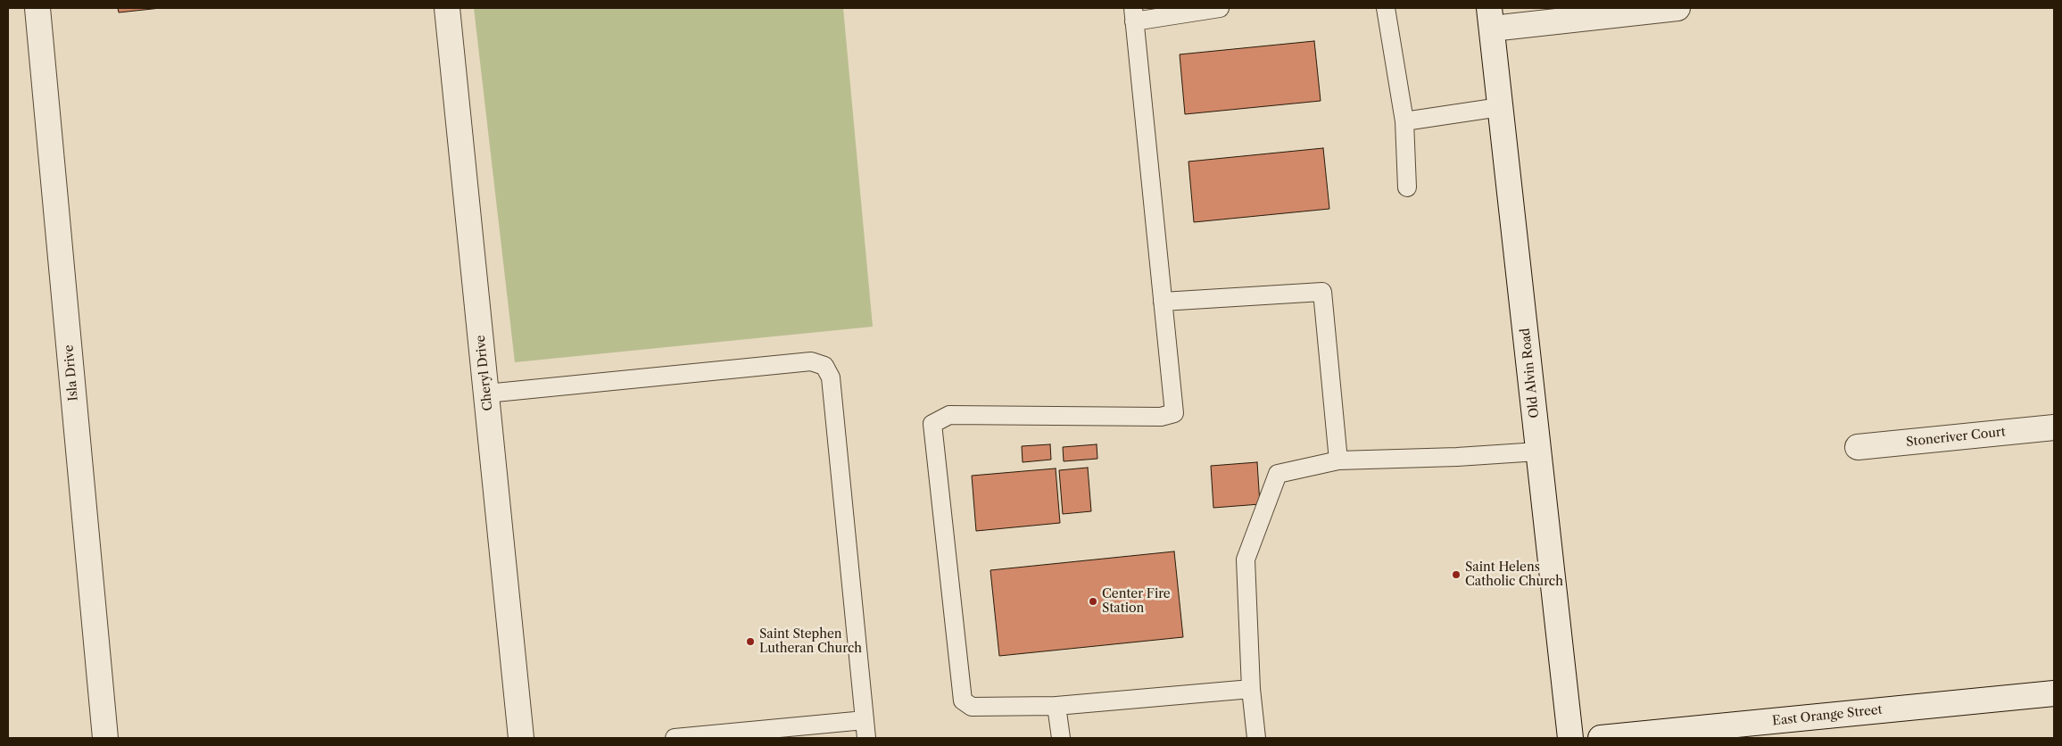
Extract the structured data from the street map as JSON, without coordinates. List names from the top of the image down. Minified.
{"streets":{"street":["Isla Drive","Cheryl Drive","Old Alvin Road","Stoneriver Court","East Orange Street"]},"places":["Saint Helens Catholic Church","Center Fire Station","Saint Stephen Lutheran Church"]}
